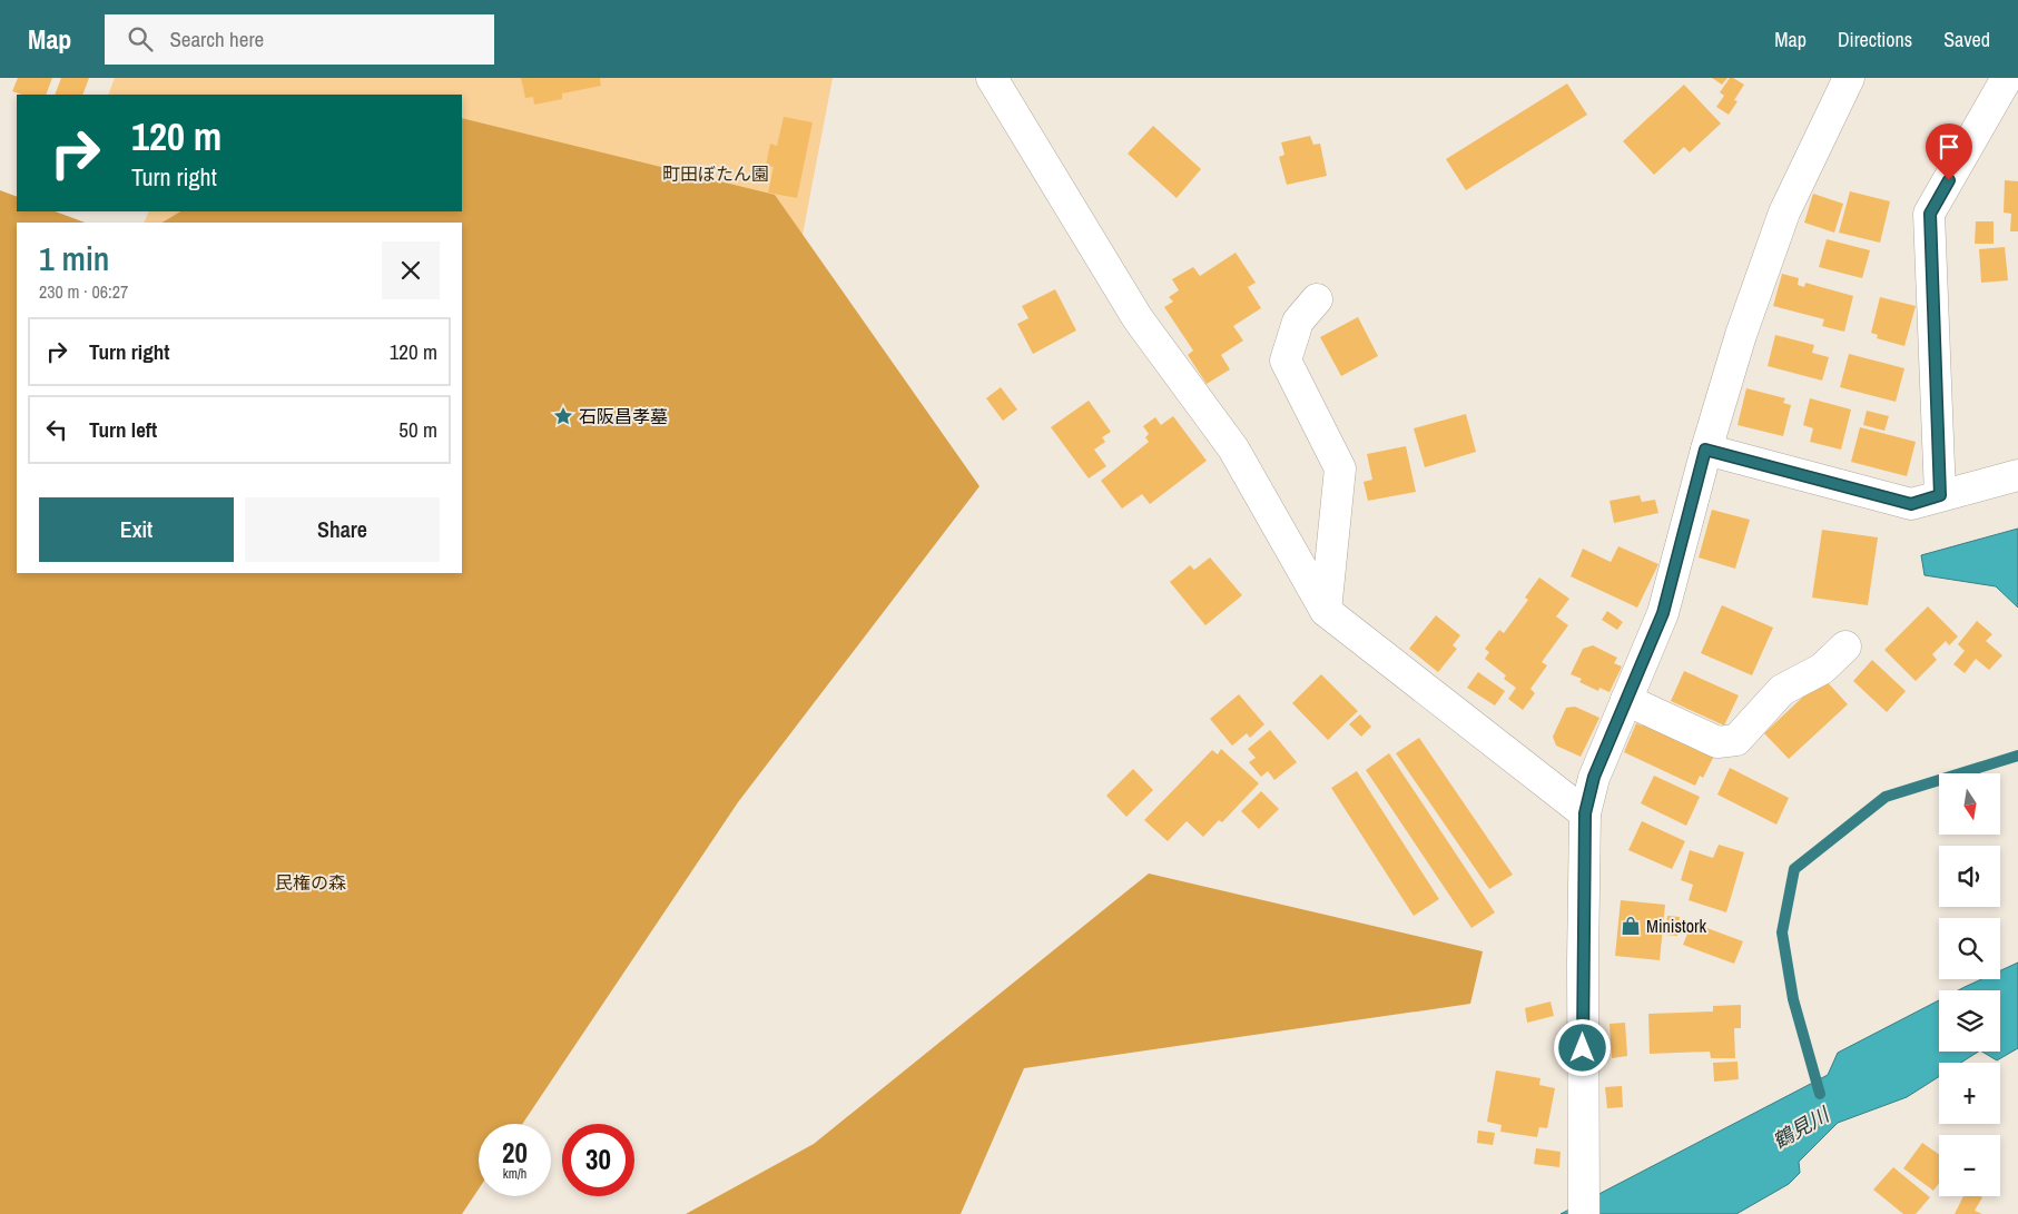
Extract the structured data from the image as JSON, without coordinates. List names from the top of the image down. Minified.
{"water":["鶴見川"],"parks":["町田ぼたん園","民権の森"],"places":{"place":["石阪昌孝墓"],"shop":["Ministork"]},"north":"bottom","page":{"header":"Map","search":"Search here","nav":["Map","Directions","Saved"],"turn":["120 m","Turn right"],"heading":["1 min","230 m · 06:27"],"list":[{"name":"Turn right","value":"120 m"},{"name":"Turn left","value":"50 m"}],"buttons":["Exit","Share"],"map_buttons":["+","−"],"speed":"20 km/h","limit":"30"}}
